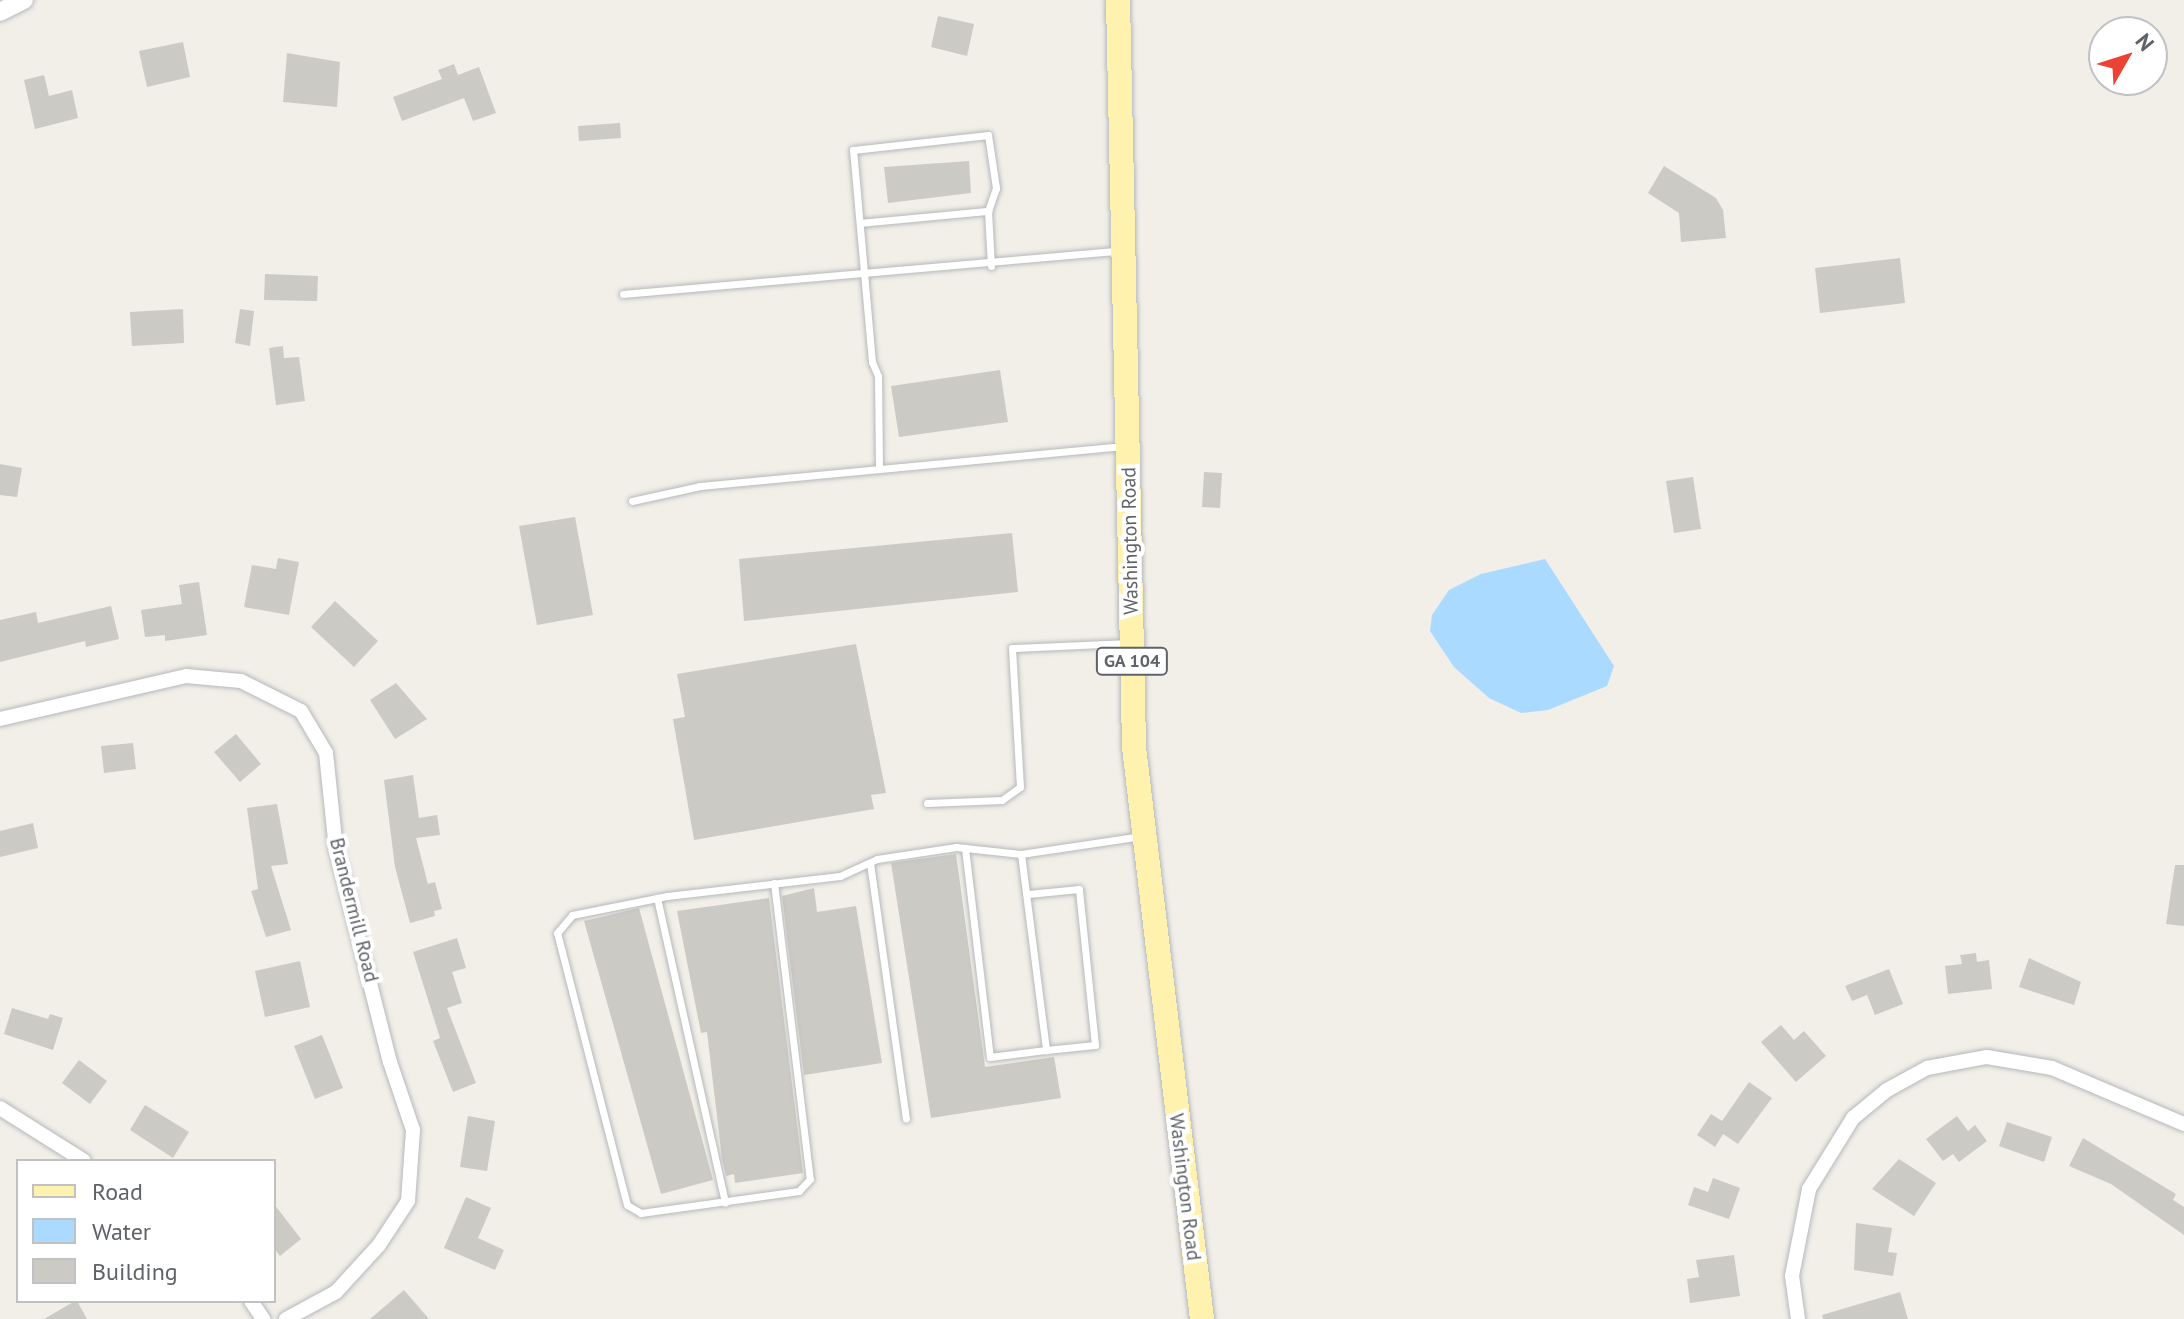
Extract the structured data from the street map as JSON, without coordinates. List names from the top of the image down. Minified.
{"streets":{"main road":["Washington Road","GA 104"],"street":["Brandermill Road"]},"legend":["Road","Water","Building"],"north":"top right"}
